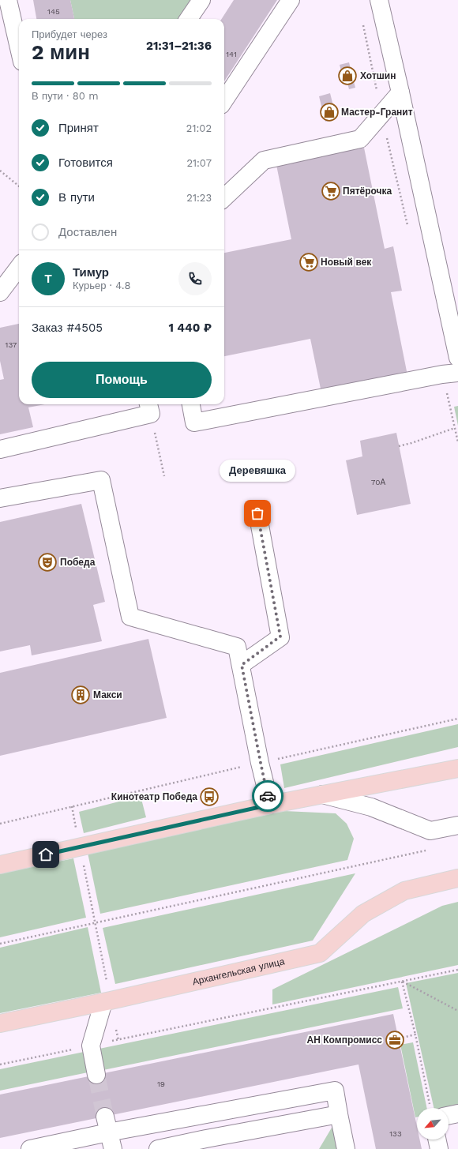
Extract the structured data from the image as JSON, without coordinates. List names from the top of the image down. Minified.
{"streets":{"main road":["Архангельская улица"]},"places":{"shop":["Хотшин","Мастер-Гранит"],"supermarket":["Пятёрочка","Новый век"],"other":["Деревяшка"],"theatre":["Победа"],"building":["Макси"],"bus stop":["Кинотеатр Победа"],"office":["АН Компромисс"]},"house_numbers":["145","141","137","70А","19","133"],"north":"bottom left","page":{"heading":["2 мин","Прибудет через","21:31–21:36"],"panel":["Тимур","Курьер · 4.8","Заказ #4505","1 440 ₽"],"bar":"В пути · 80 m","list":[["Принят","21:02"],["Готовится","21:07"],["В пути","21:23"],"Доставлен"],"round":"Т","buttons":"Помощь","bubble":"Деревяшка"}}
